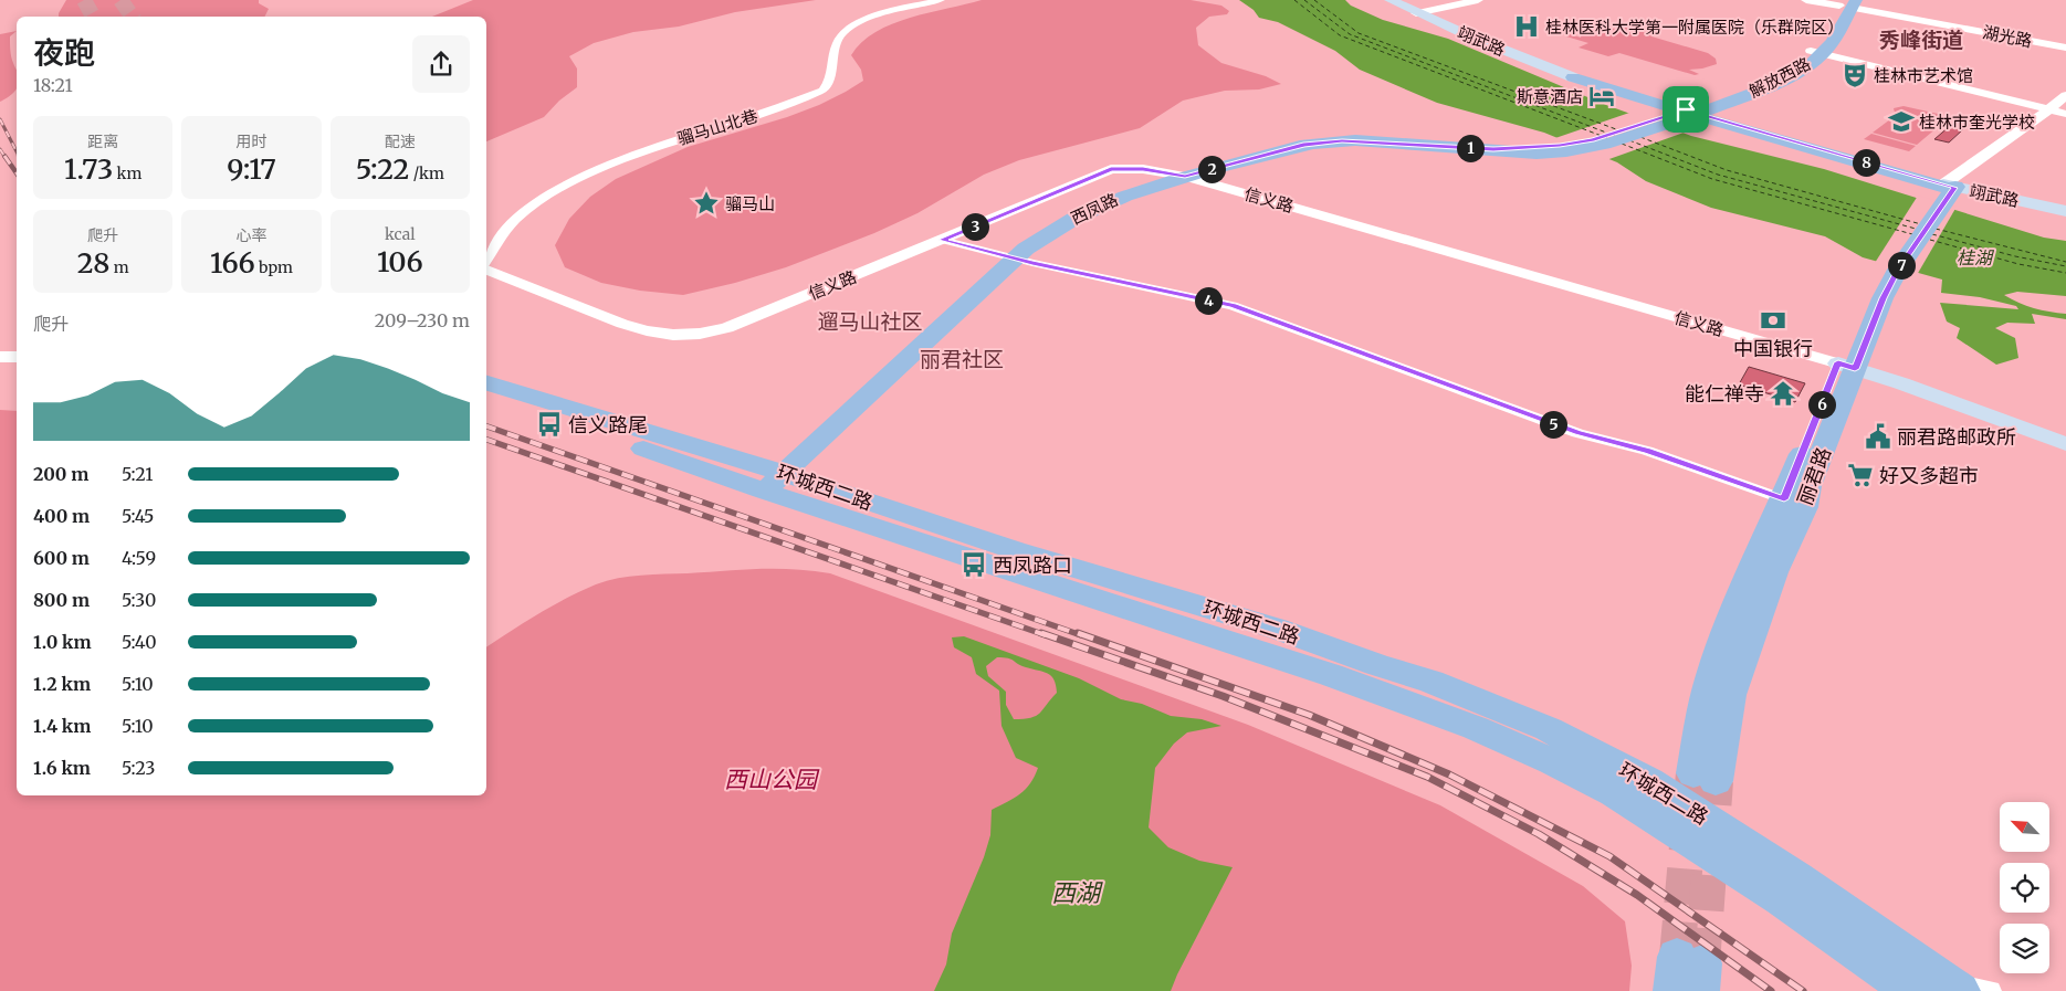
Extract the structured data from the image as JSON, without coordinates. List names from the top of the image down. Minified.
{"streets":{"main road":["翊武路","解放西路","信义路","西凤路","丽君路","环城西二路"],"street":["湖光路","骝马山北巷"]},"crossings":[["湖光路","解放西路"],["翊武路","解放西路"],["翊武路","丽君路"],["解放西路","西凤路"],["信义路","西凤路"],["信义路","丽君路"],["西凤路","环城西二路"]],"districts":["秀峰街道","遛马山社区","丽君社区"],"water":["桂湖","西湖"],"parks":["西山公园"],"places":{"hospital":["桂林医科大学第一附属医院（乐群院区）"],"theatre":["桂林市艺术馆"],"hotel":["斯意酒店"],"school or university":["桂林市奎光学校"],"place":["骝马山"],"bank":["中国银行"],"temple":["能仁禅寺"],"bus stop":["信义路尾","西凤路口"],"public building":["丽君路邮政所"],"supermarket":["好又多超市"]},"north":"top left","page":{"heading":["夜跑","18:21"],"stats":[["距离","1.73 km"],["用时","9:17"],["配速","5:22 /km"],["爬升","28 m"],["心率","166 bpm"],["kcal","106"]],"pins":["1","8","2","3","7","4","6","5"],"chart":["爬升","209–230 m"],"list":[{"name":"200 m","note":"5:21"},{"name":"400 m","note":"5:45"},{"name":"600 m","note":"4:59"},{"name":"800 m","note":"5:30"},{"name":"1.0 km","note":"5:40"},{"name":"1.2 km","note":"5:10"},{"name":"1.4 km","note":"5:10"},{"name":"1.6 km","note":"5:23"}]}}
